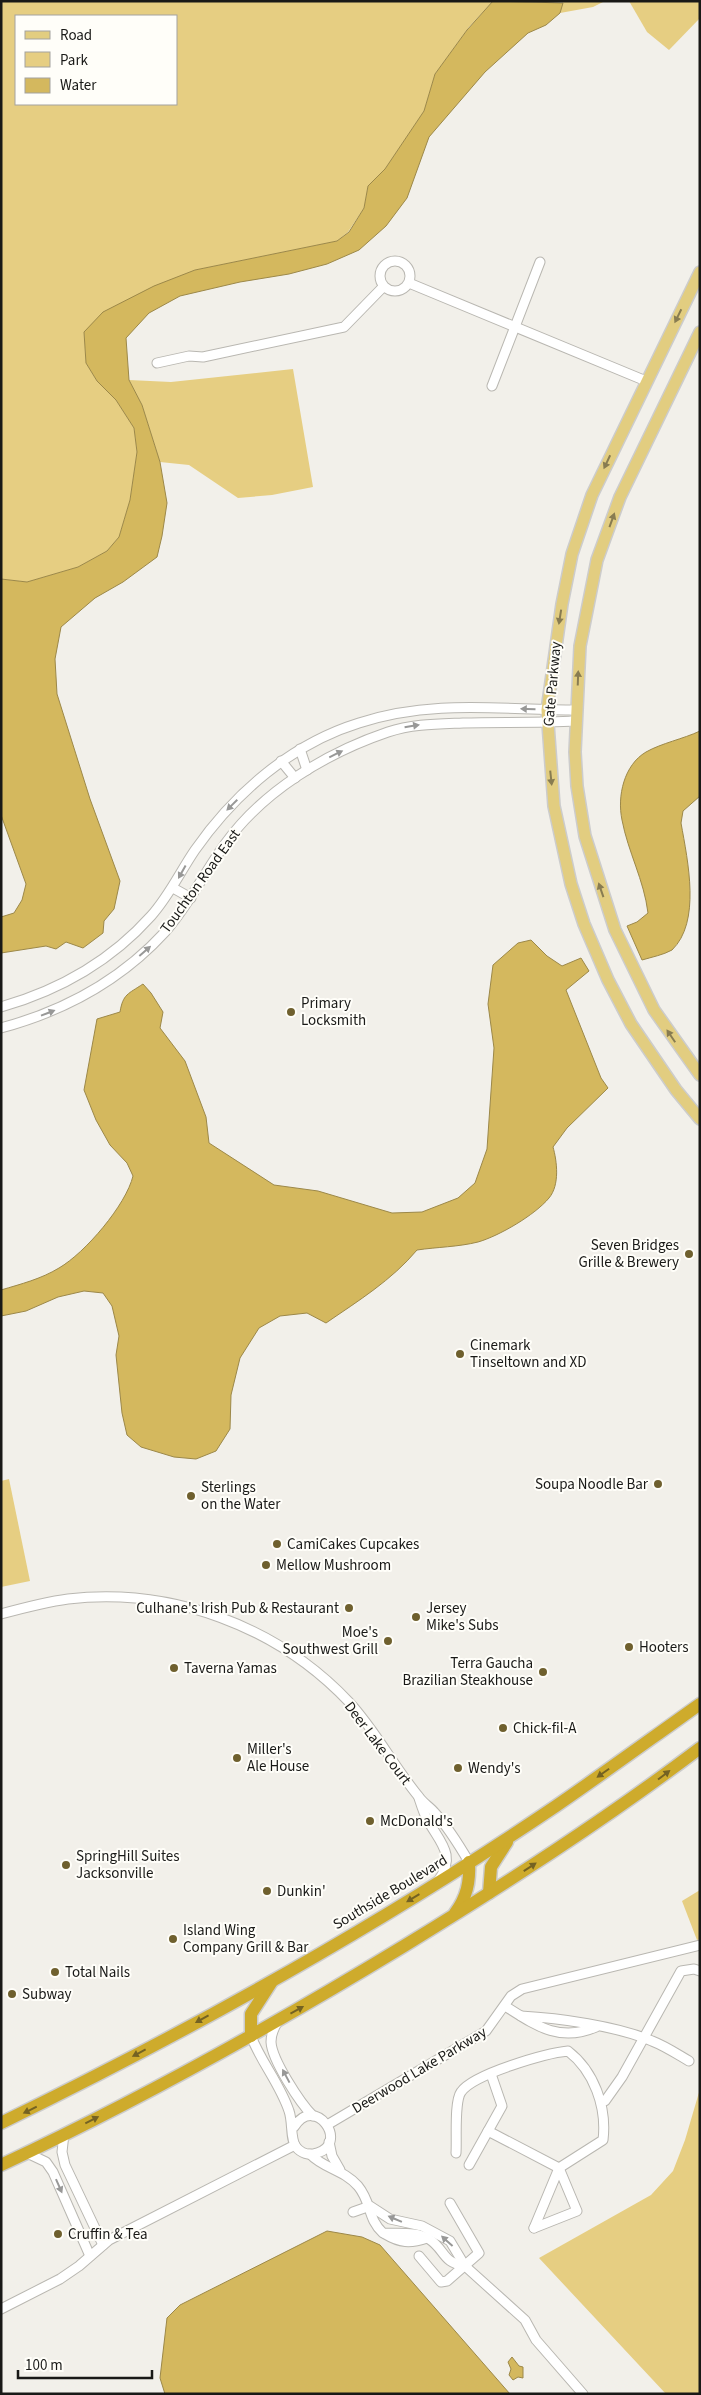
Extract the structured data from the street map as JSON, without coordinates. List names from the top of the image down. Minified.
{"streets":{"highway":["Southside Boulevard"],"main road":["Gate Parkway"],"street":["Touchton Road East","Deer Lake Court","Deerwood Lake Parkway"]},"crossings":[["Gate Parkway","Touchton Road East"],["Deer Lake Court","Southside Boulevard"]],"places":["Primary Locksmith","Seven Bridges Grille & Brewery","Cinemark Tinseltown and XD","Soupa Noodle Bar","Sterlings on the Water","CamiCakes Cupcakes","Mellow Mushroom","Culhane's Irish Pub & Restaurant","Jersey Mike's Subs","Moe's Southwest Grill","Hooters","Taverna Yamas","Terra Gaucha Brazilian Steakhouse","Chick-fil-A","Miller's Ale House","Wendy's","McDonald's","SpringHill Suites Jacksonville","Dunkin'","Island Wing Company Grill & Bar","Total Nails","Subway","Cruffin & Tea"],"legend":["Road","Park","Water"],"scale_bar":"100 m"}
